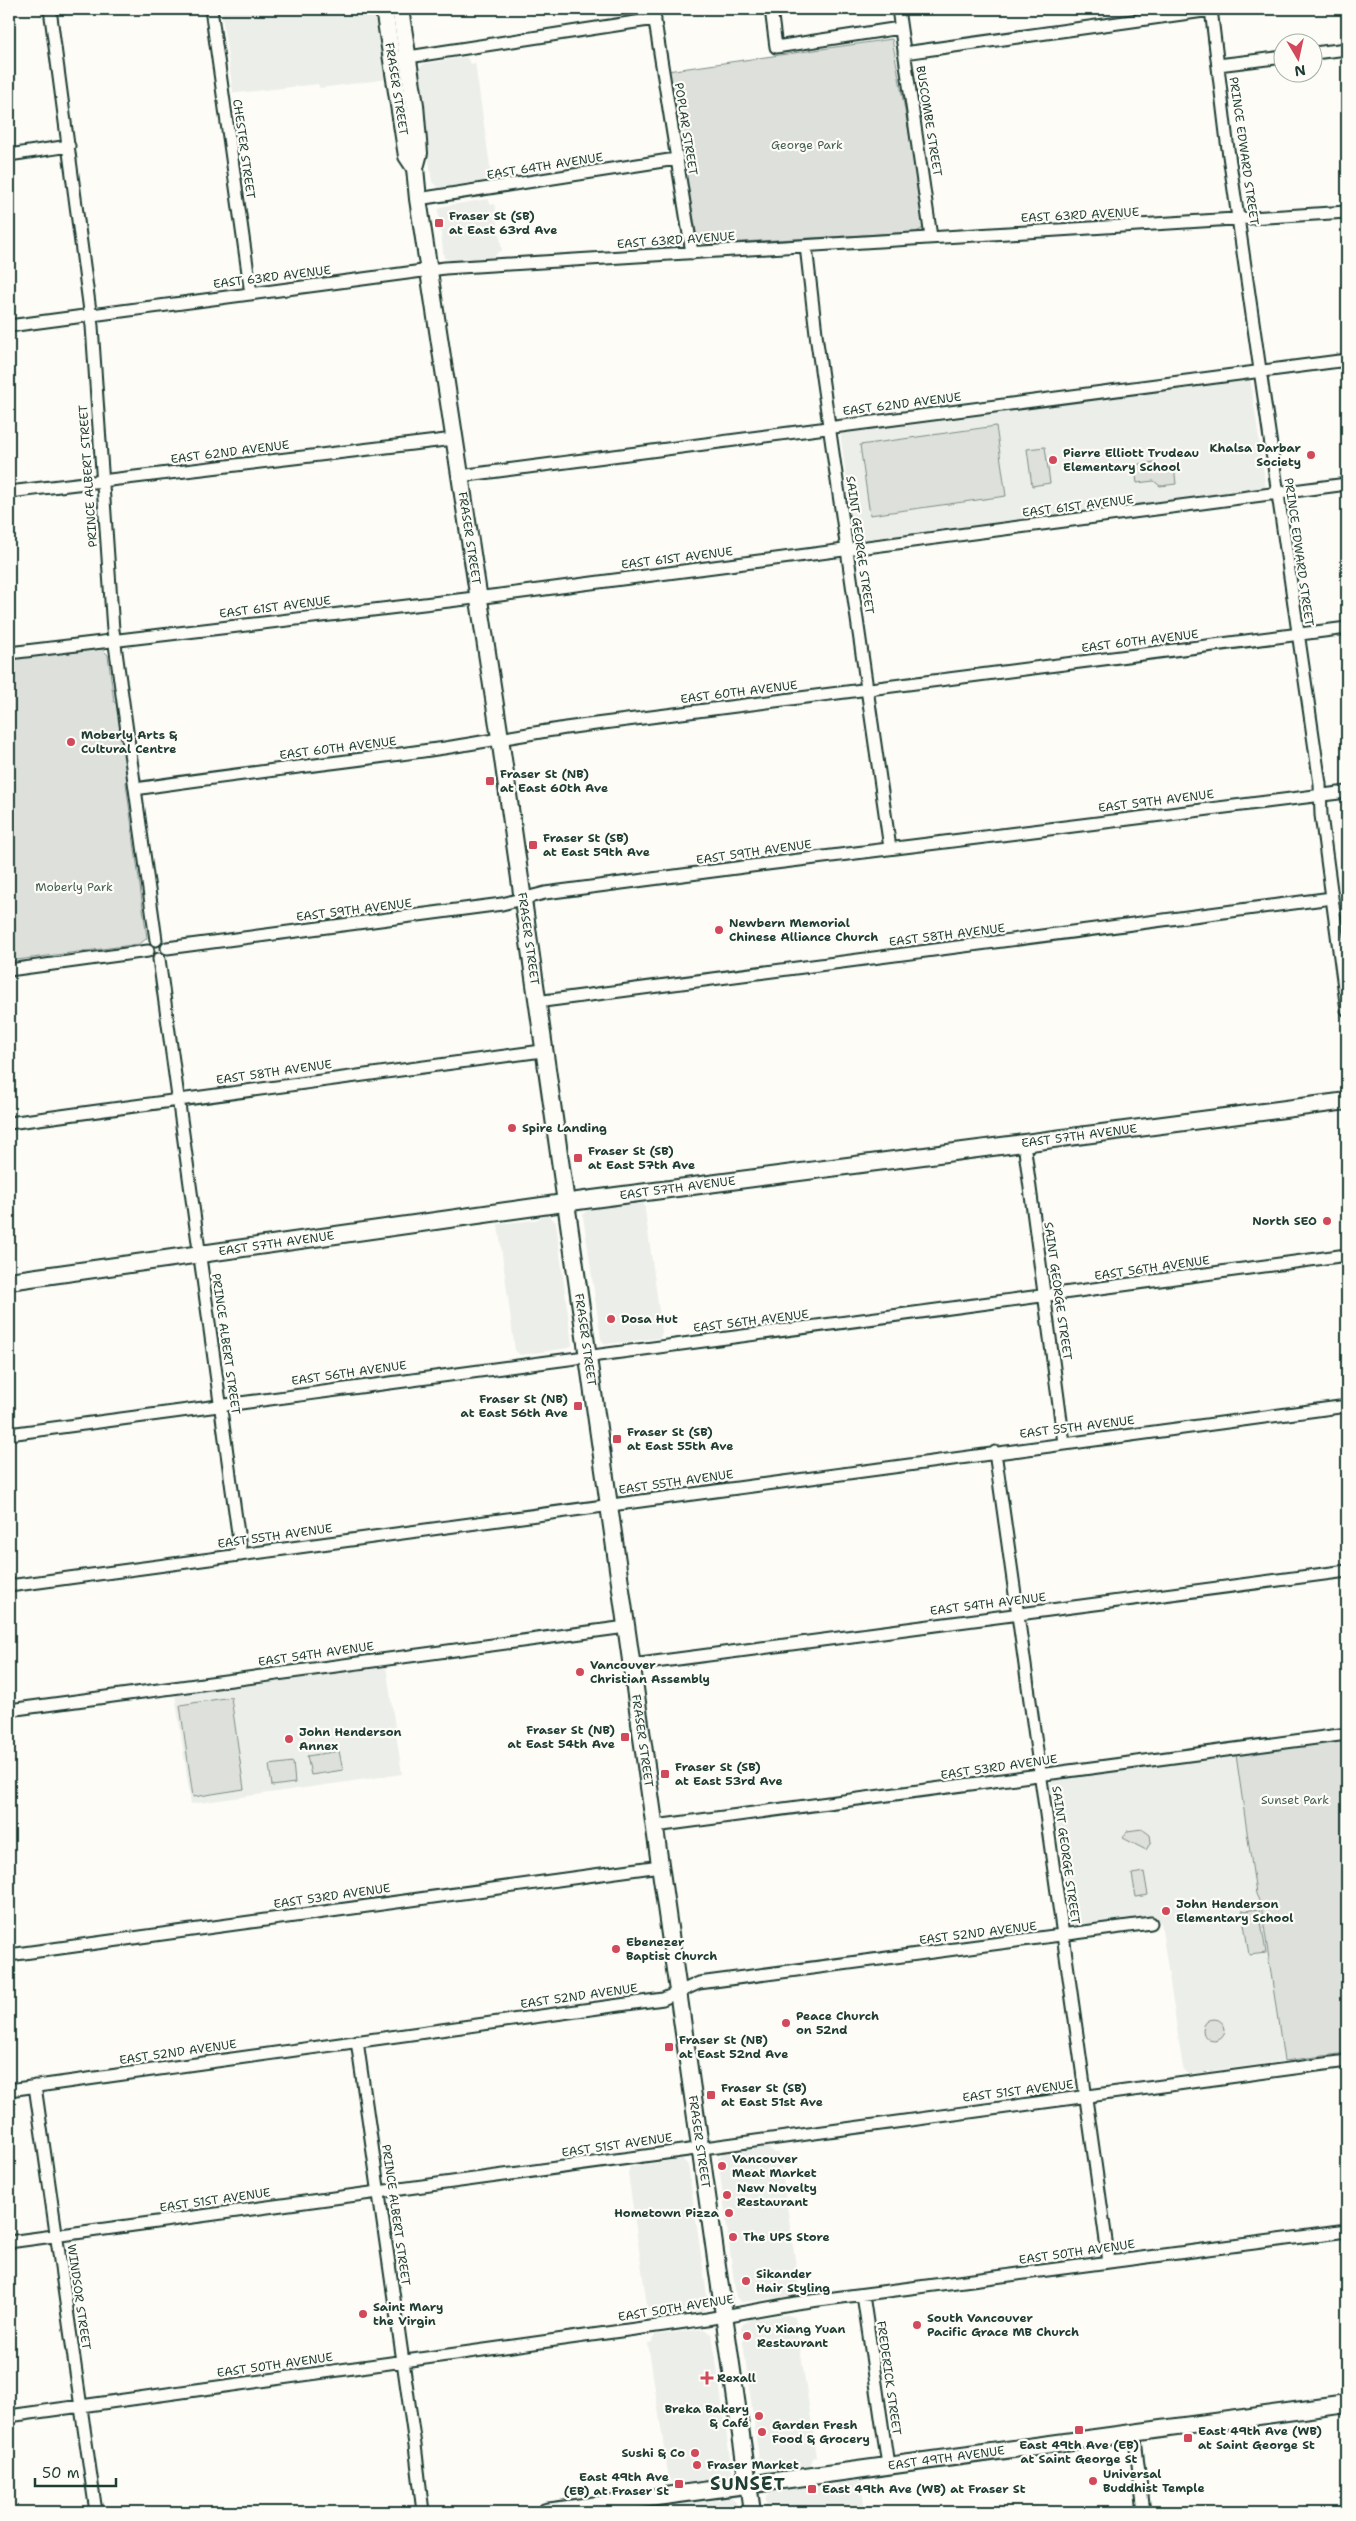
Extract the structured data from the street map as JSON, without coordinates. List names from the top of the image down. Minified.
{"streets":{"street":["FRASER STREET","BUSCOMBE STREET","POPLAR STREET","CHESTER STREET","PRINCE EDWARD STREET","EAST 64TH AVENUE","EAST 63RD AVENUE","EAST 62ND AVENUE","PRINCE ALBERT STREET","EAST 61ST AVENUE","SAINT GEORGE STREET","EAST 60TH AVENUE","EAST 59TH AVENUE","EAST 58TH AVENUE","EAST 57TH AVENUE","EAST 56TH AVENUE","EAST 55TH AVENUE","EAST 54TH AVENUE","EAST 53RD AVENUE","EAST 52ND AVENUE","EAST 51ST AVENUE","EAST 50TH AVENUE","WINDSOR STREET","FREDERICK STREET","EAST 49TH AVENUE"]},"crossings":[["FRASER STREET","EAST 64TH AVENUE"],["FRASER STREET","EAST 63RD AVENUE"],["FRASER STREET","EAST 62ND AVENUE"],["FRASER STREET","EAST 61ST AVENUE"],["FRASER STREET","EAST 60TH AVENUE"],["FRASER STREET","EAST 59TH AVENUE"],["FRASER STREET","EAST 58TH AVENUE"],["FRASER STREET","EAST 57TH AVENUE"],["FRASER STREET","EAST 56TH AVENUE"],["FRASER STREET","EAST 55TH AVENUE"],["FRASER STREET","EAST 54TH AVENUE"],["FRASER STREET","EAST 53RD AVENUE"],["FRASER STREET","EAST 52ND AVENUE"],["FRASER STREET","EAST 51ST AVENUE"],["FRASER STREET","EAST 50TH AVENUE"],["FRASER STREET","EAST 49TH AVENUE"],["BUSCOMBE STREET","EAST 63RD AVENUE"],["POPLAR STREET","EAST 64TH AVENUE"],["POPLAR STREET","EAST 63RD AVENUE"],["CHESTER STREET","EAST 63RD AVENUE"],["PRINCE EDWARD STREET","EAST 63RD AVENUE"],["PRINCE EDWARD STREET","EAST 62ND AVENUE"],["PRINCE EDWARD STREET","EAST 61ST AVENUE"],["PRINCE EDWARD STREET","EAST 60TH AVENUE"],["PRINCE EDWARD STREET","EAST 59TH AVENUE"],["PRINCE EDWARD STREET","EAST 58TH AVENUE"],["EAST 63RD AVENUE","PRINCE ALBERT STREET"],["EAST 63RD AVENUE","SAINT GEORGE STREET"],["EAST 62ND AVENUE","PRINCE ALBERT STREET"],["EAST 62ND AVENUE","SAINT GEORGE STREET"],["PRINCE ALBERT STREET","EAST 61ST AVENUE"],["PRINCE ALBERT STREET","EAST 60TH AVENUE"],["PRINCE ALBERT STREET","EAST 59TH AVENUE"],["PRINCE ALBERT STREET","EAST 58TH AVENUE"],["PRINCE ALBERT STREET","EAST 57TH AVENUE"],["PRINCE ALBERT STREET","EAST 56TH AVENUE"],["PRINCE ALBERT STREET","EAST 55TH AVENUE"],["PRINCE ALBERT STREET","EAST 52ND AVENUE"],["PRINCE ALBERT STREET","EAST 51ST AVENUE"],["PRINCE ALBERT STREET","EAST 50TH AVENUE"],["EAST 61ST AVENUE","SAINT GEORGE STREET"],["SAINT GEORGE STREET","EAST 60TH AVENUE"],["SAINT GEORGE STREET","EAST 59TH AVENUE"],["SAINT GEORGE STREET","EAST 57TH AVENUE"],["SAINT GEORGE STREET","EAST 56TH AVENUE"],["SAINT GEORGE STREET","EAST 55TH AVENUE"],["SAINT GEORGE STREET","EAST 54TH AVENUE"],["SAINT GEORGE STREET","EAST 53RD AVENUE"],["SAINT GEORGE STREET","EAST 52ND AVENUE"],["SAINT GEORGE STREET","EAST 51ST AVENUE"],["SAINT GEORGE STREET","EAST 50TH AVENUE"],["EAST 52ND AVENUE","WINDSOR STREET"],["EAST 51ST AVENUE","WINDSOR STREET"],["EAST 50TH AVENUE","WINDSOR STREET"],["EAST 50TH AVENUE","FREDERICK STREET"],["FREDERICK STREET","EAST 49TH AVENUE"]],"districts":["SUNSET"],"parks":["George Park","Moberly Park","Sunset Park"],"places":{"transit":["Fraser St (SB) at East 63rd Ave","Fraser St (NB) at East 60th Ave","Fraser St (SB) at East 59th Ave","Fraser St (SB) at East 57th Ave","Fraser St (NB) at East 56th Ave","Fraser St (SB) at East 55th Ave","Fraser St (NB) at East 54th Ave","Fraser St (SB) at East 53rd Ave","Fraser St (NB) at East 52nd Ave","Fraser St (SB) at East 51st Ave","East 49th Ave (EB) at Saint George St","East 49th Ave (WB) at Saint George St","East 49th Ave (EB) at Fraser St","East 49th Ave (WB) at Fraser St"],"other":["Khalsa Darbar Society","Pierre Elliott Trudeau Elementary School","Moberly Arts & Cultural Centre","Newbern Memorial Chinese Alliance Church","Spire Landing","North SEO","Dosa Hut","Vancouver Christian Assembly","John Henderson Annex","John Henderson Elementary School","Ebenezer Baptist Church","Peace Church on 52nd","Vancouver Meat Market","New Novelty Restaurant","Hometown Pizza","The UPS Store","Sikander Hair Styling","Saint Mary the Virgin","South Vancouver Pacific Grace MB Church","Yu Xiang Yuan Restaurant","Breka Bakery & Café","Garden Fresh Food & Grocery","Sushi & Co","Fraser Market","Universal Buddhist Temple"],"health":["Rexall"]},"scale_bar":"50 m","north":"bottom"}
